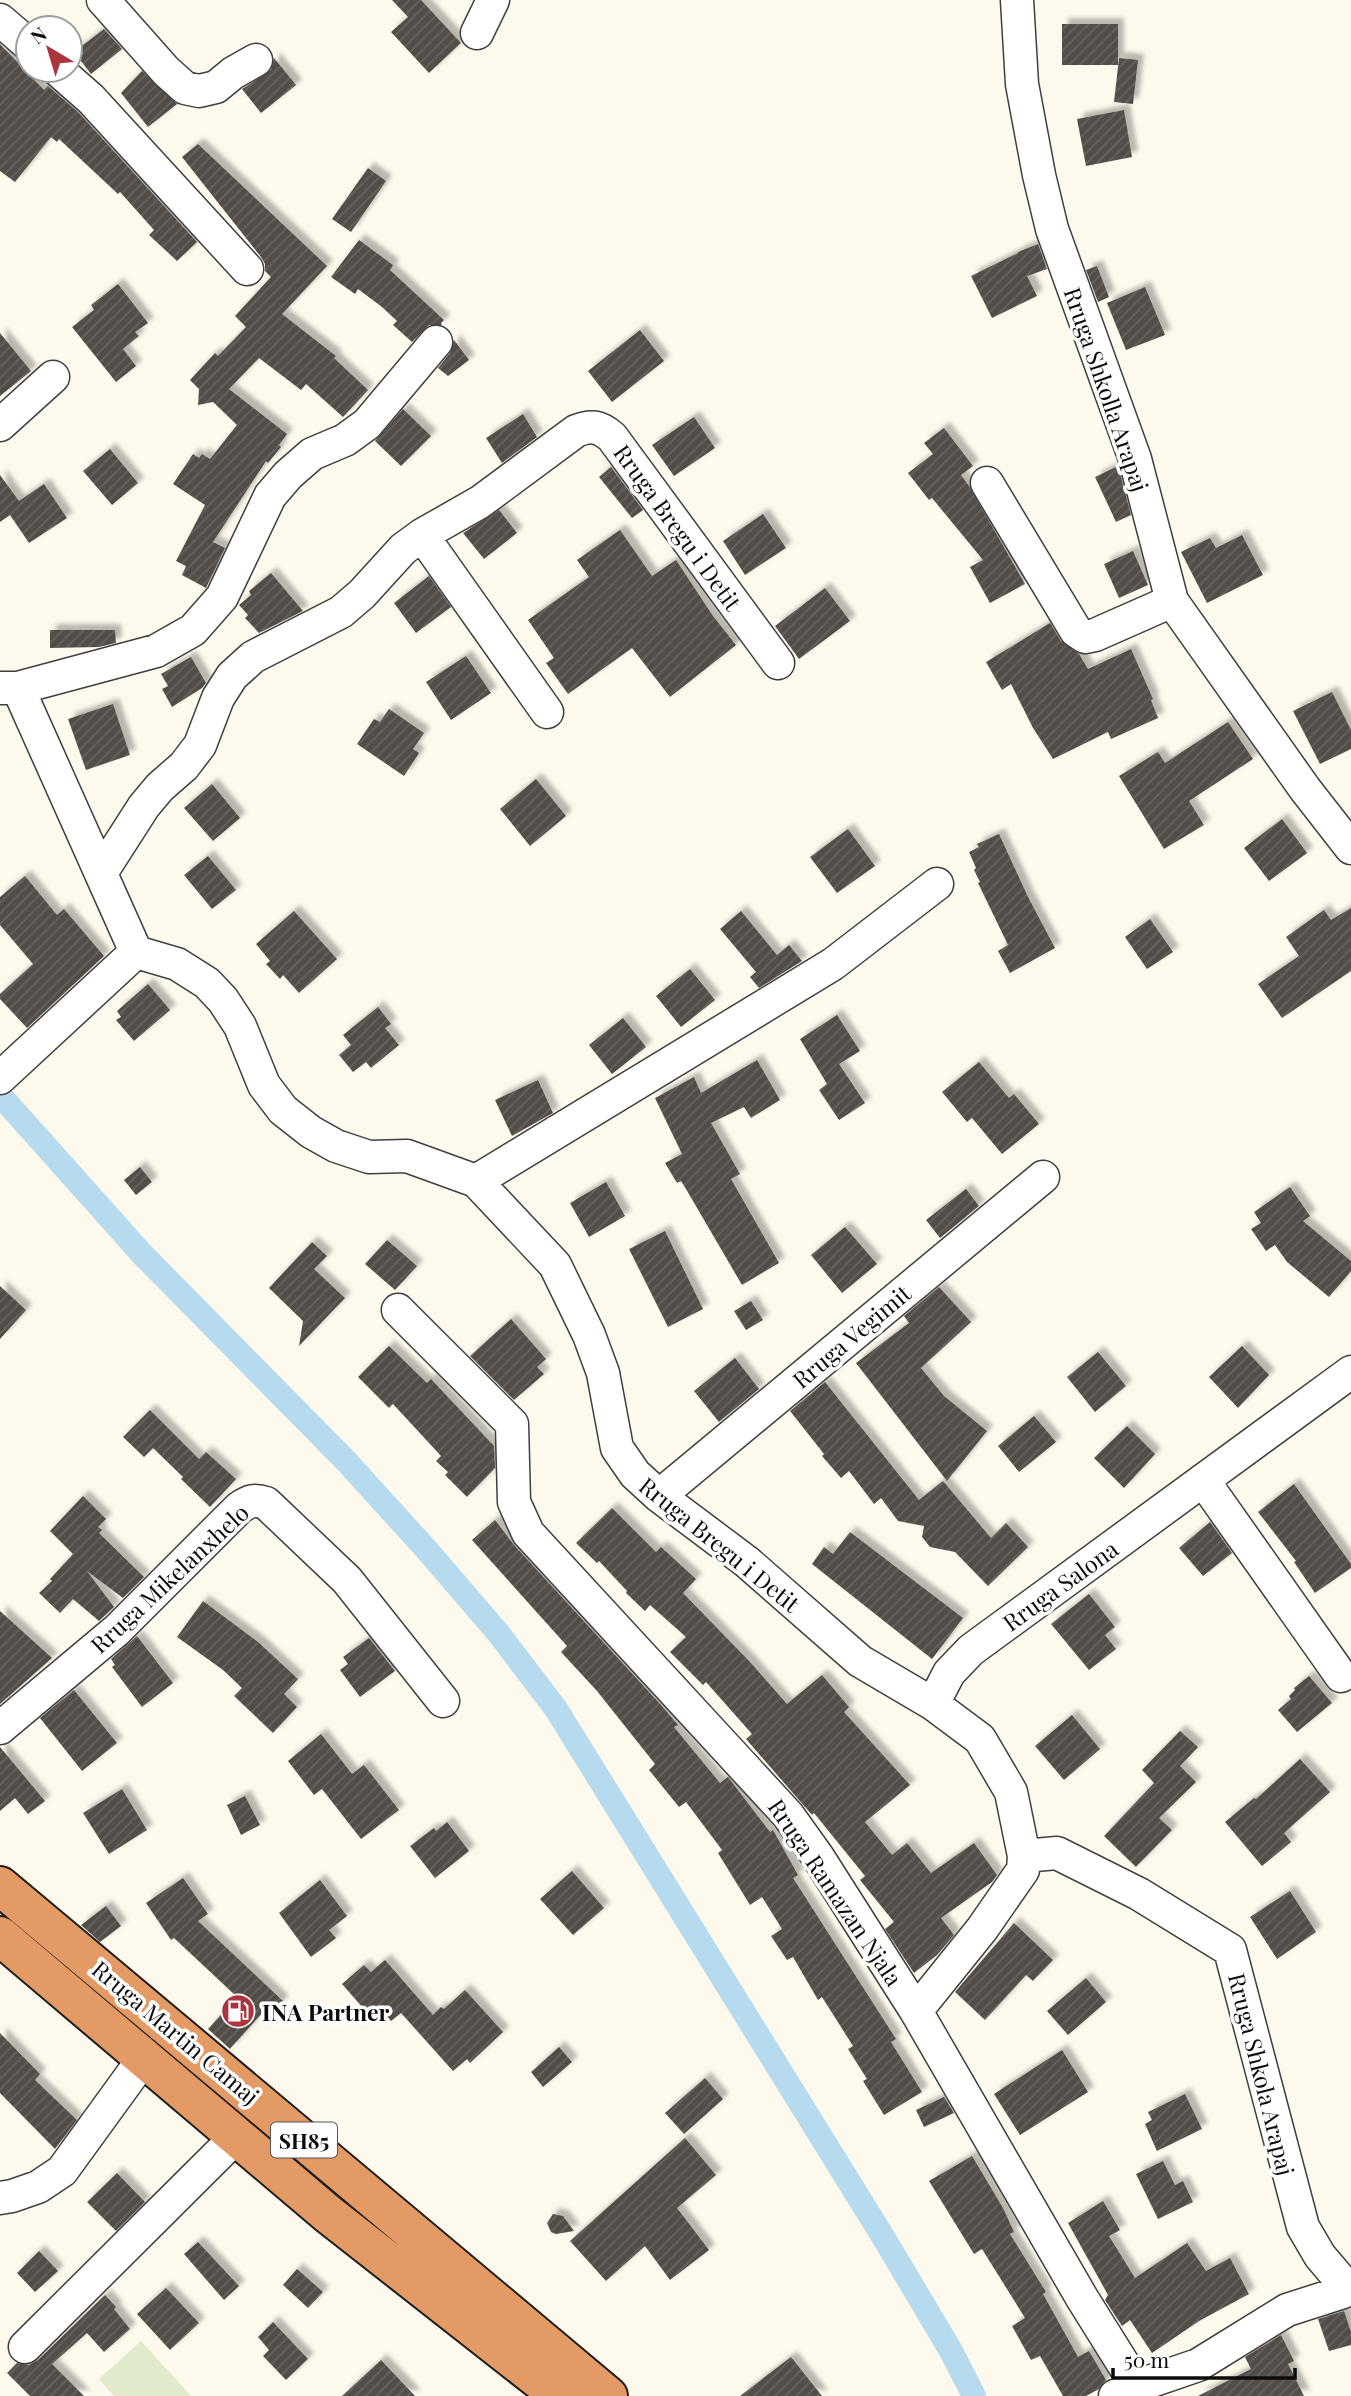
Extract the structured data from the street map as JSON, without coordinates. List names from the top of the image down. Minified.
{"streets":{"highway":["Rruga Martin Camaj","SH85"],"street":["Rruga Shkolla Arapaj","Rruga Bregu i Detit","Rruga Vegimit","Rruga Mikelanxhelo","Rruga Salona","Rruga Ramazan Njala","Rruga Shkola Arapaj"]},"crossings":[["Rruga Bregu i Detit","Rruga Vegimit"],["Rruga Bregu i Detit","Rruga Salona"],["Rruga Bregu i Detit","Rruga Shkola Arapaj"]],"places":{"fuel station":["INA Partner"]},"scale_bar":"50 m","north":"top left"}
